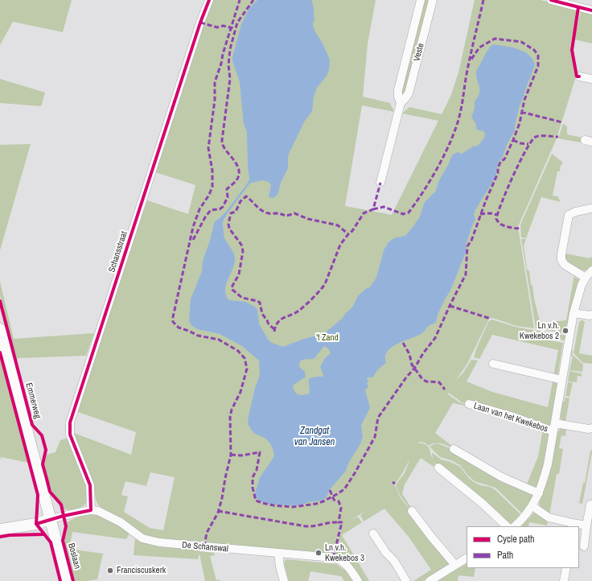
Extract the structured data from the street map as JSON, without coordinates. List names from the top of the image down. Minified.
{"streets":{"main road":["Emmerweg","Boslaan"],"street":["Veste","Schansstraat","Laan van het Kwekebos","De Schanswal"]},"crossings":[["Schansstraat","De Schanswal"],["Emmerweg","De Schanswal"],["Emmerweg","Boslaan"],["De Schanswal","Boslaan"]],"water":["Zandgat van Jansen"],"parks":["'t Zand"],"places":["Ln v.h. Kwekebos 2","Ln v.h. Kwekebos 3","Franciscuskerk"],"legend":["Cycle path","Path"]}
